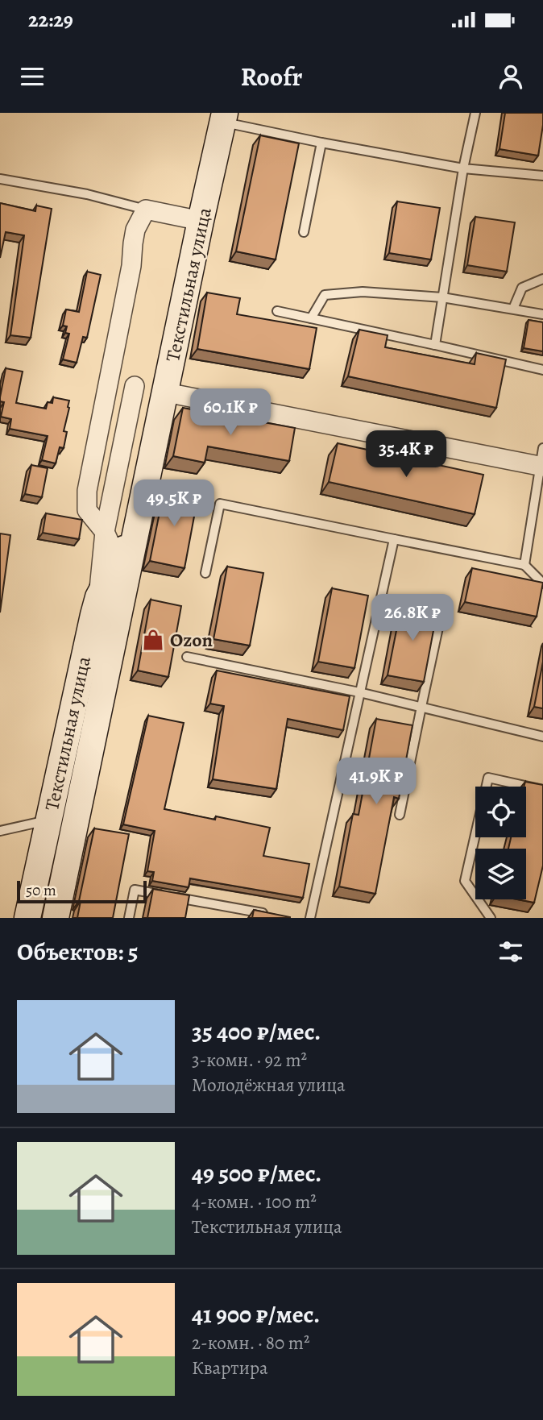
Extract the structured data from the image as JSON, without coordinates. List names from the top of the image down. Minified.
{"streets":{"main road":["Текстильная улица"]},"places":{"shop":["Ozon"]},"scale_bar":"50 m","page":{"status":"22:29","header":"Roofr","price":["60.1K ₽","35.4K ₽","49.5K ₽","26.8K ₽","41.9K ₽"],"scale":"50 m","heading":"Объектов: 5","list":[{"name":"35 400 ₽/мес.","note":"3-комн. · 92 m² · Молодёжная улица"},{"name":"49 500 ₽/мес.","note":"4-комн. · 100 m² · Текстильная улица"},{"name":"41 900 ₽/мес.","note":"2-комн. · 80 m² · Квартира"}]}}
